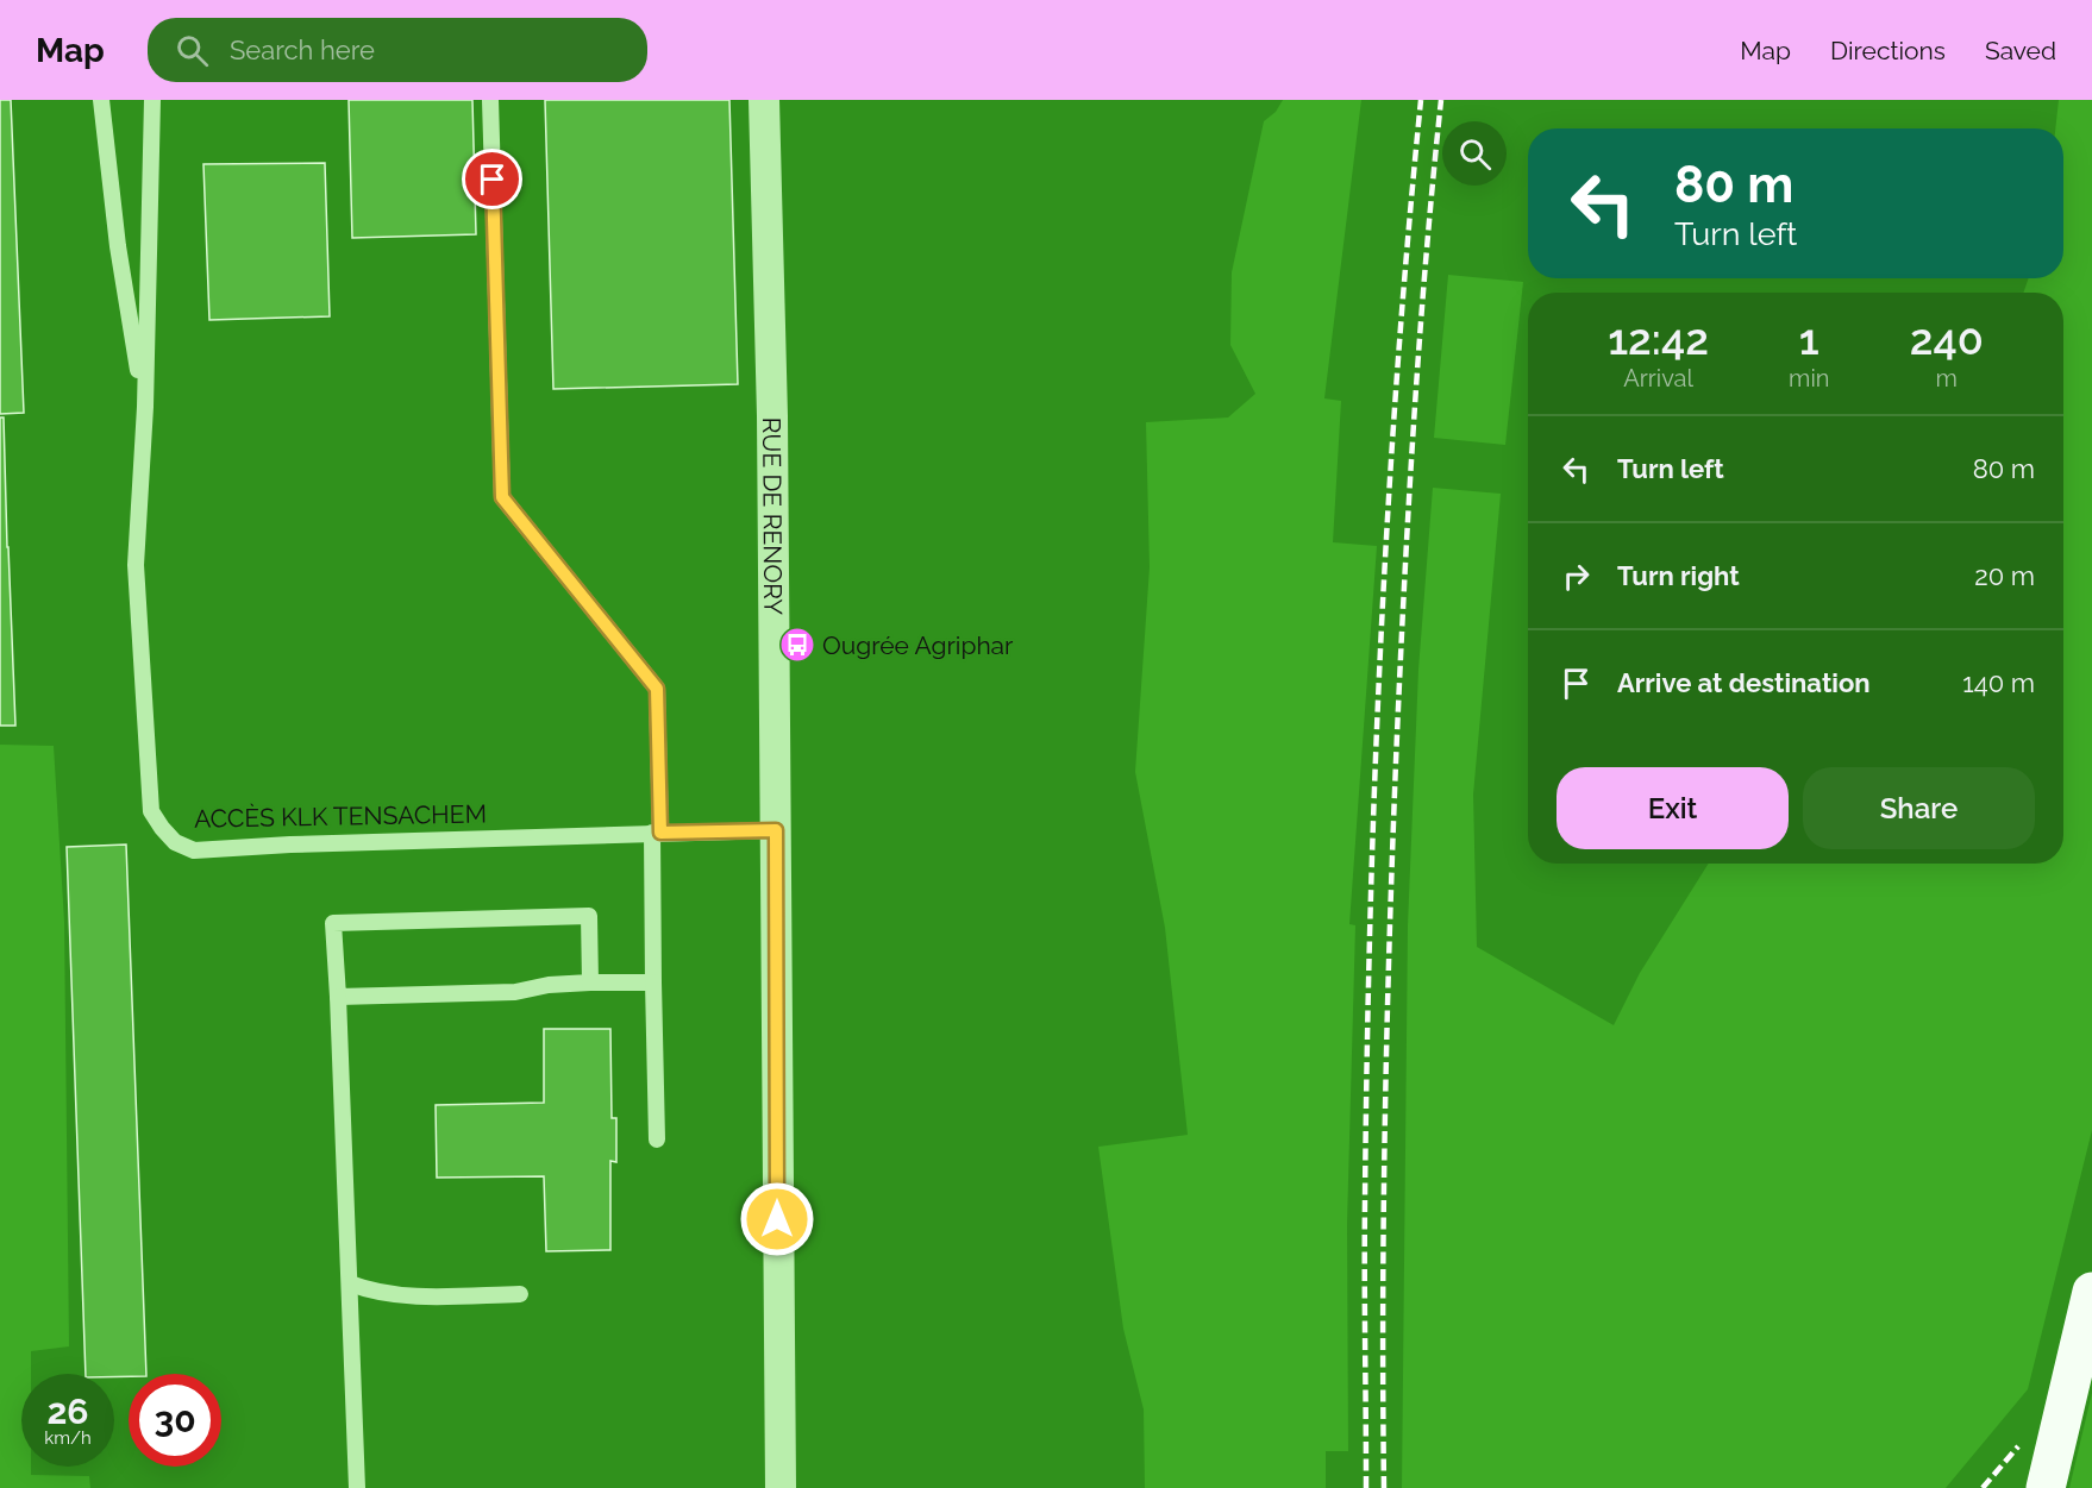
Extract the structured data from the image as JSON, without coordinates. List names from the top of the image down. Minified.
{"streets":{"street":["RUE DE RENORY"],"lane":["ACCÈS KLK TENSACHEM"]},"crossings":[["RUE DE RENORY","ACCÈS KLK TENSACHEM"]],"places":{"bus stop":["Ougrée Agriphar"]},"page":{"header":"Map","search":"Search here","nav":["Map","Directions","Saved"],"turn":["80 m","Turn left"],"eta":["12:42","Arrival","1","min","240","m"],"list":[{"name":"Turn left","value":"80 m"},{"name":"Turn right","value":"20 m"},{"name":"Arrive at destination","value":"140 m"}],"buttons":["Exit","Share"],"speed":"26 km/h","limit":"30"}}
